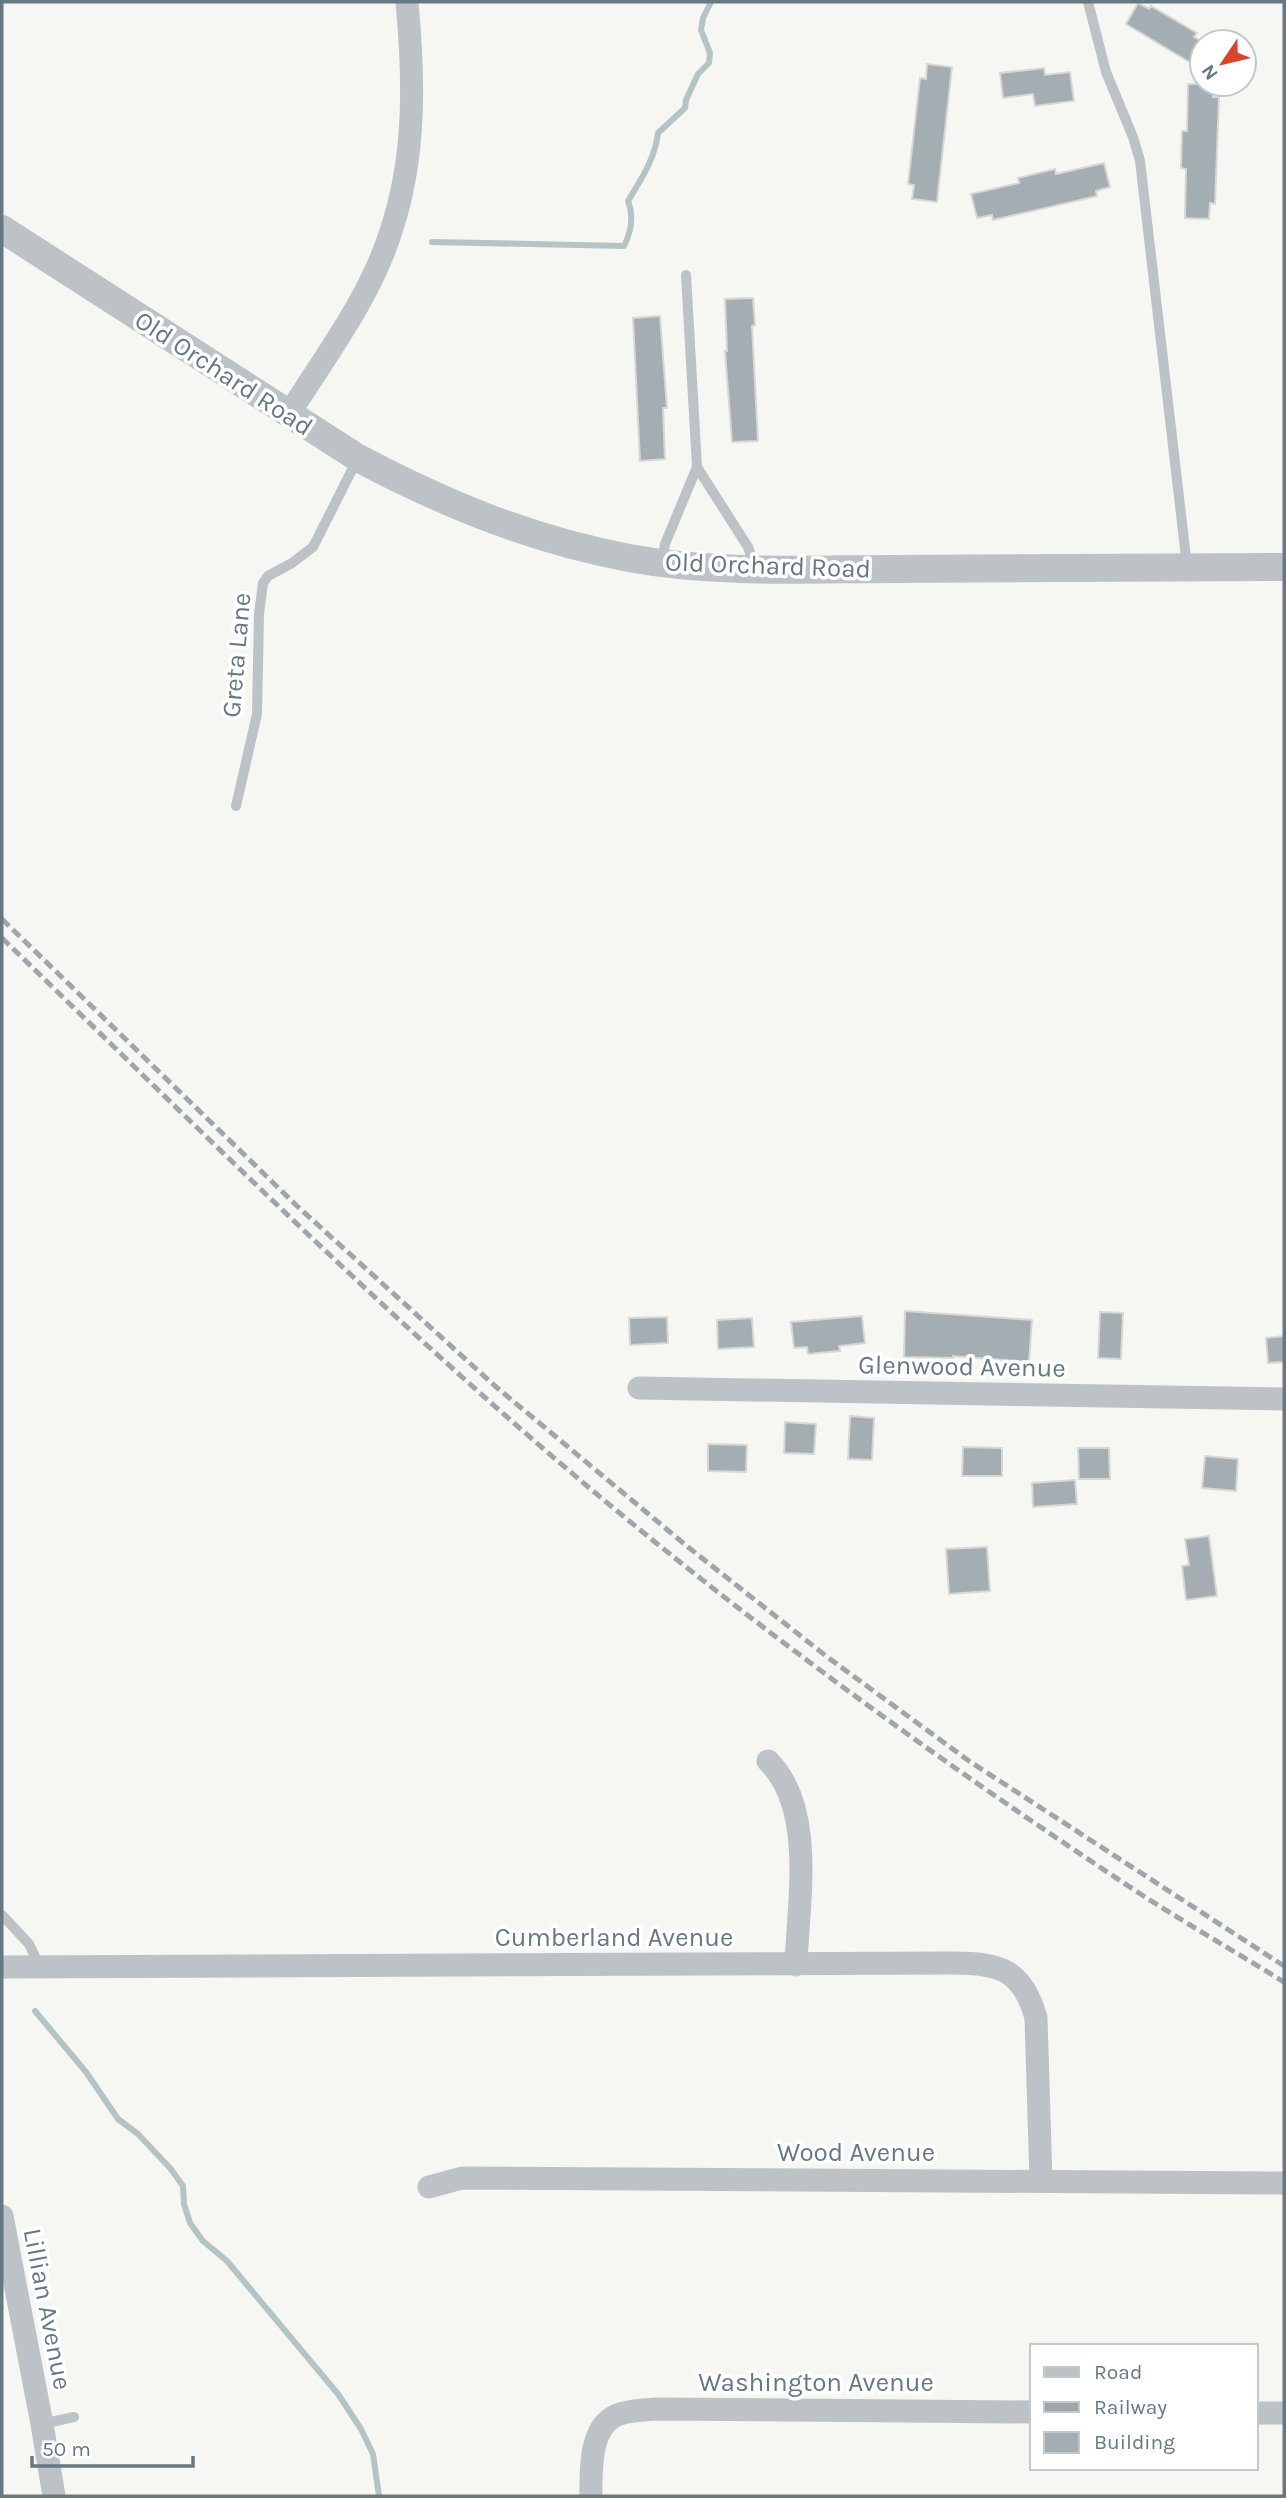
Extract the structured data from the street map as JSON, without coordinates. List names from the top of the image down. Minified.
{"streets":{"street":["Old Orchard Road","Glenwood Avenue","Cumberland Avenue","Wood Avenue","Lillian Avenue","Washington Avenue"],"lane":["Greta Lane"]},"crossings":[["Old Orchard Road","Greta Lane"],["Cumberland Avenue","Wood Avenue"]],"legend":["Road","Railway","Building"],"scale_bar":"50 m","north":"bottom left"}
